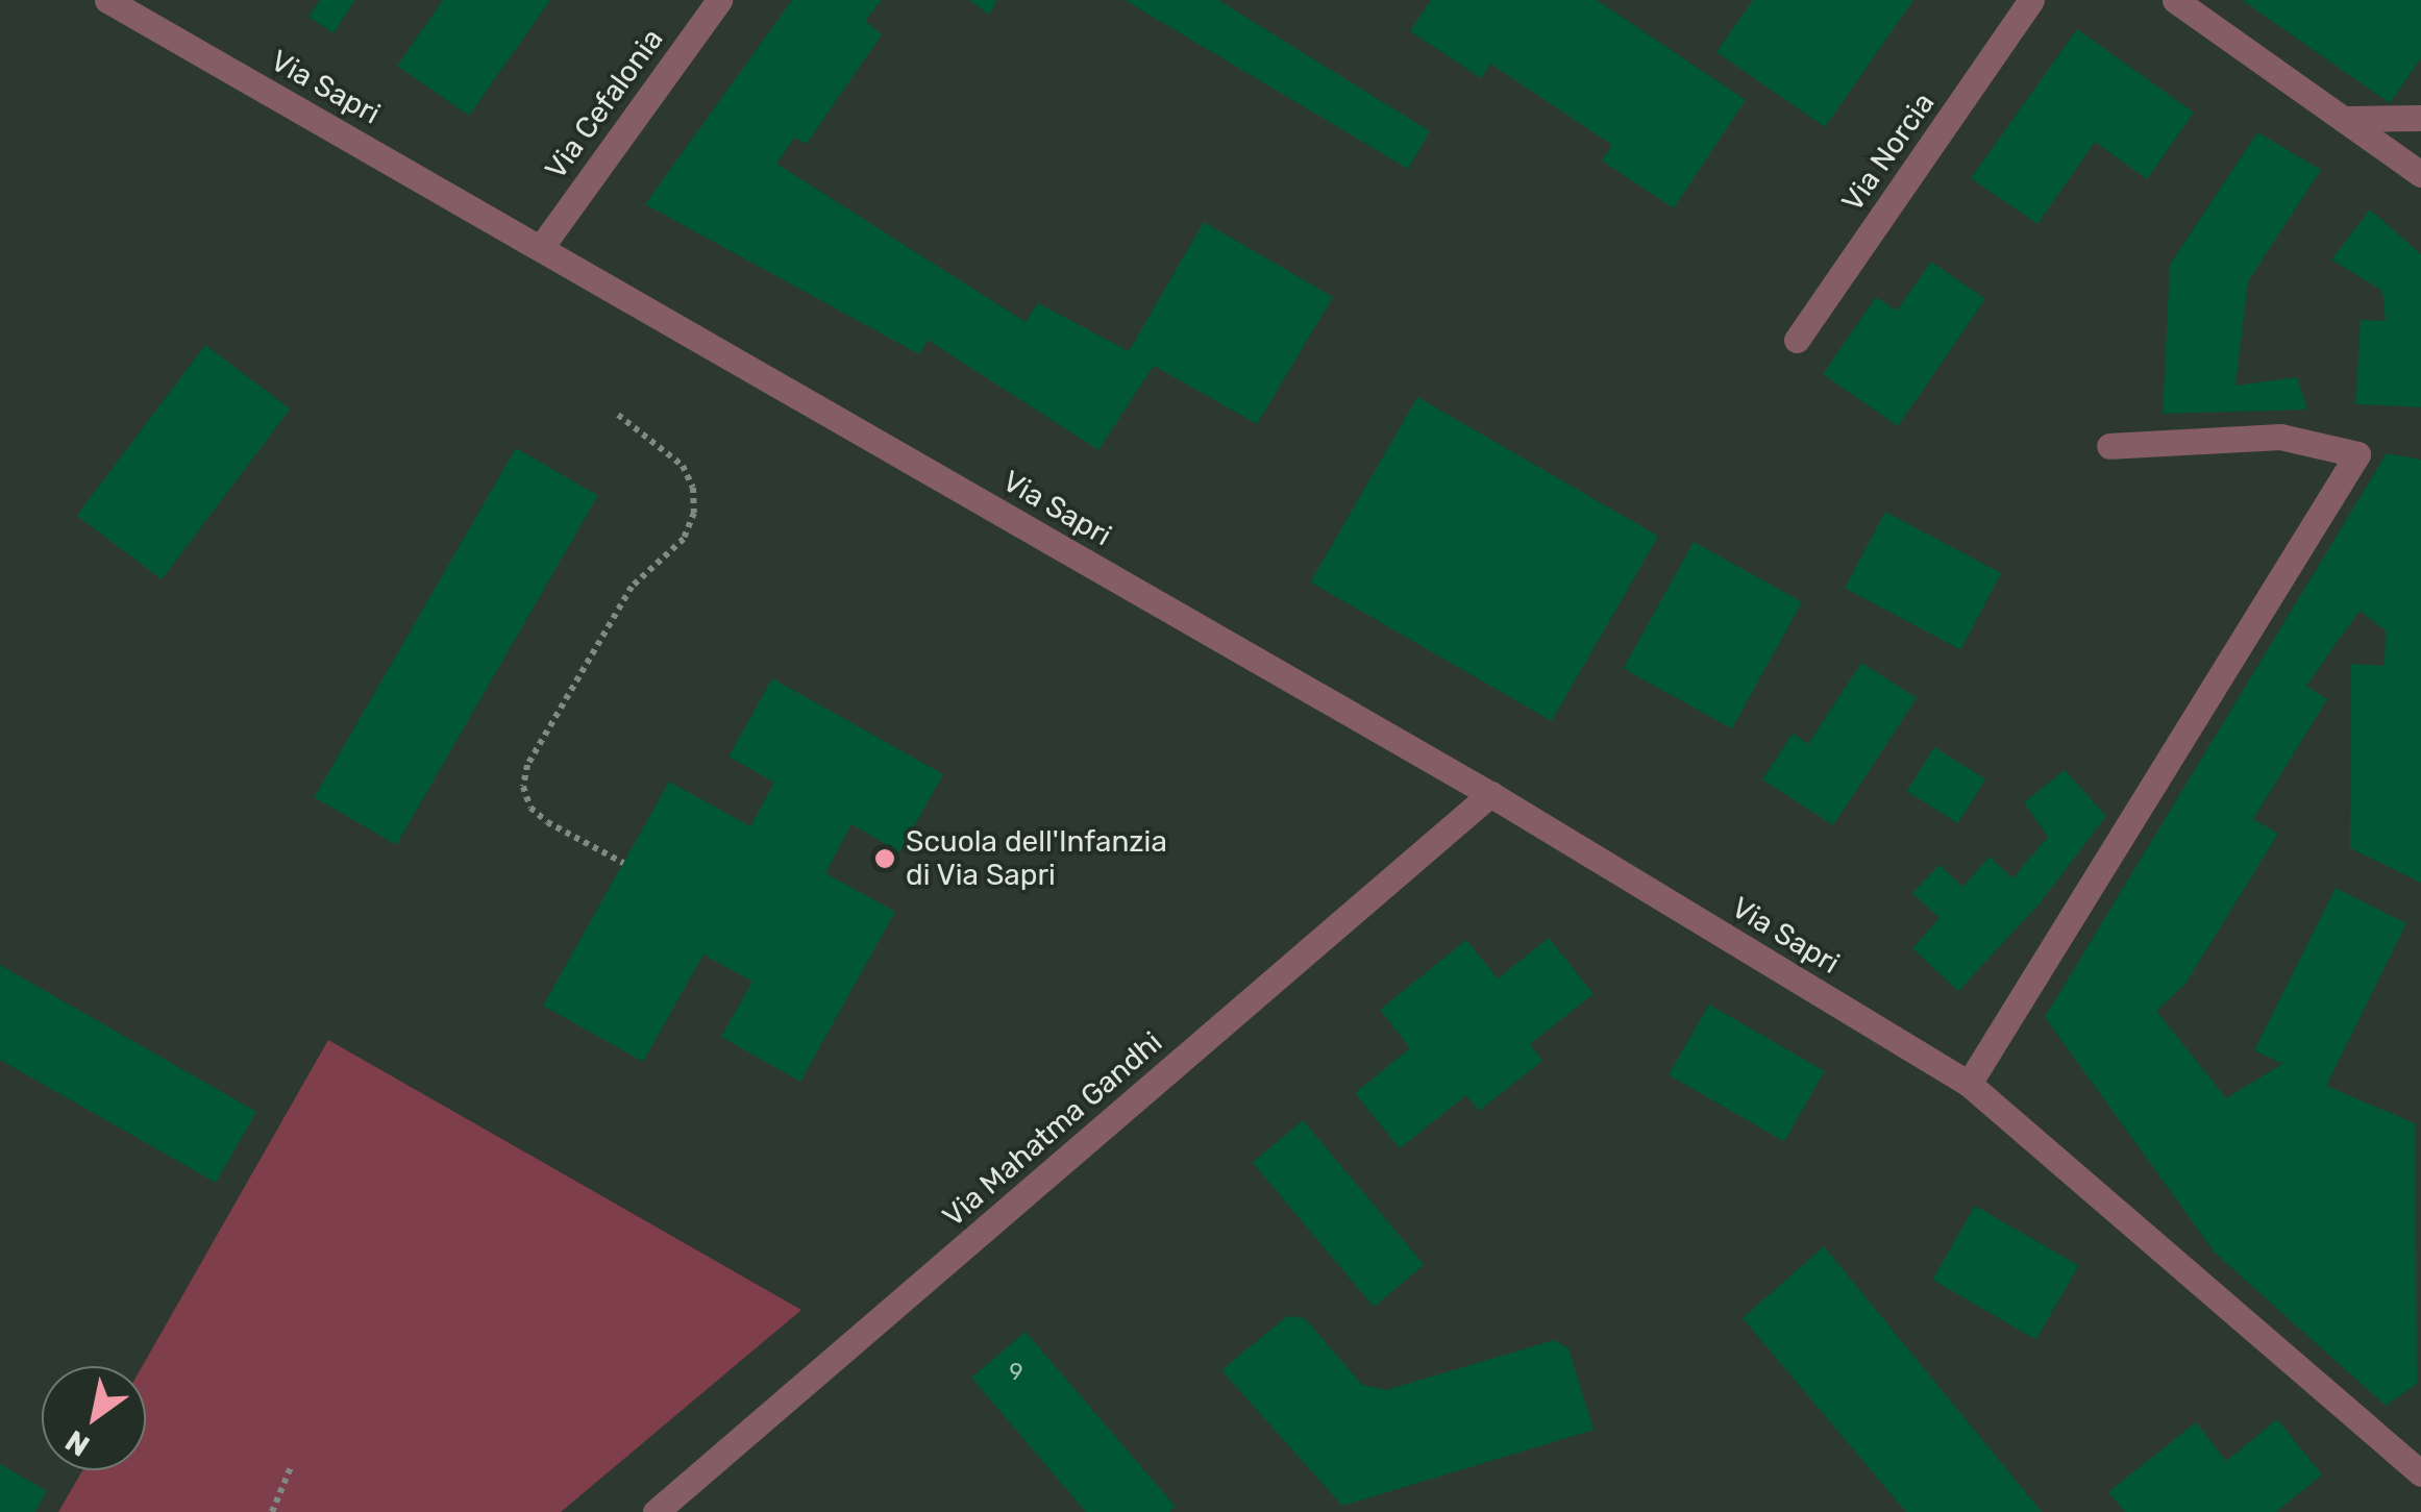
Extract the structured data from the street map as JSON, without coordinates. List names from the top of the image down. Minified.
{"streets":{"street":["Via Sapri","Via Cefalonia","Via Norcia","Via Mahatma Gandhi"]},"crossings":[["Via Sapri","Via Cefalonia"],["Via Sapri","Via Mahatma Gandhi"]],"places":["Scuola dell'Infanzia di Via Sapri"],"house_numbers":["9"],"north":"bottom left"}
